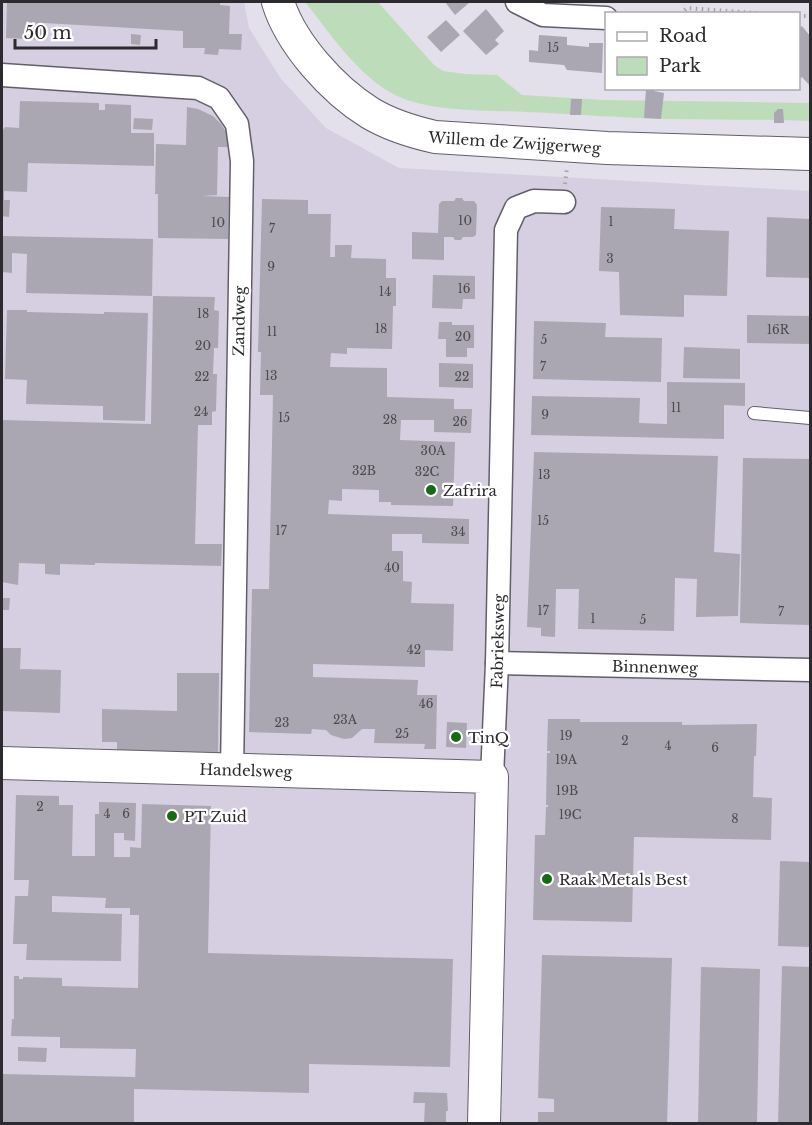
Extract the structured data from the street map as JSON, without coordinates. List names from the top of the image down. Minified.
{"streets":{"street":["Willem de Zwijgerweg","Zandweg","Fabrieksweg","Binnenweg","Handelsweg"]},"crossings":[["Zandweg","Handelsweg"],["Fabrieksweg","Binnenweg"],["Fabrieksweg","Handelsweg"]],"places":["Zafrira","TinQ","PT Zuid","Raak Metals Best"],"house_numbers":["15","10","1","10","7","3","9","16","14","18","18","16R","11","20","5","20","7","13","22","22","11","24","9","15","28","26","30A","32B","32C","13","15","17","34","40","17","7","1","5","42","46","23A","23","25","19","2","4","6","19A","19B","2","4","6","19C","8"],"legend":["Road","Park"],"scale_bar":"50 m"}
